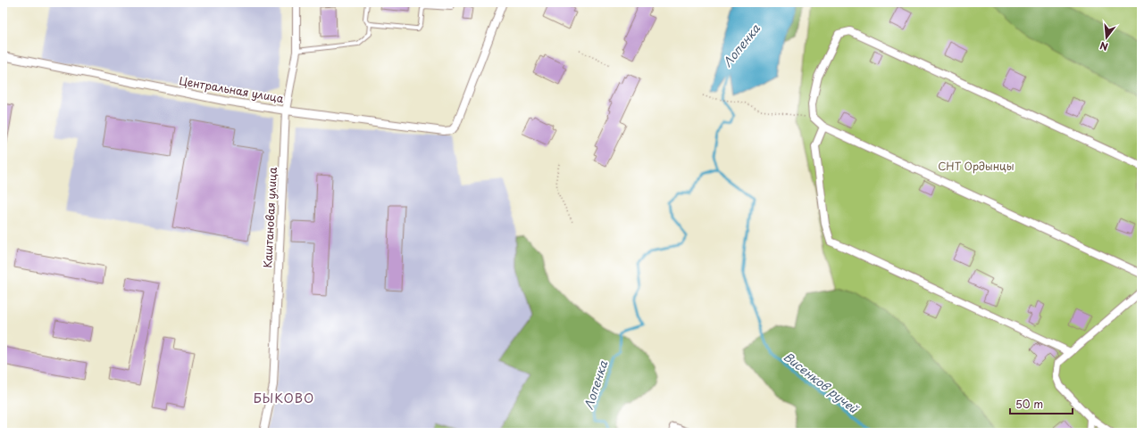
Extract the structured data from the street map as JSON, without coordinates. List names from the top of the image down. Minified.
{"streets":{"street":["Центральная улица","Каштановая улица"]},"crossings":[["Центральная улица","Каштановая улица"]],"districts":["БЫКОВО"],"water":["Лопенка","Висенков ручей"],"parks":["СНТ Ордынцы"],"scale_bar":"50 m","north":"bottom"}
